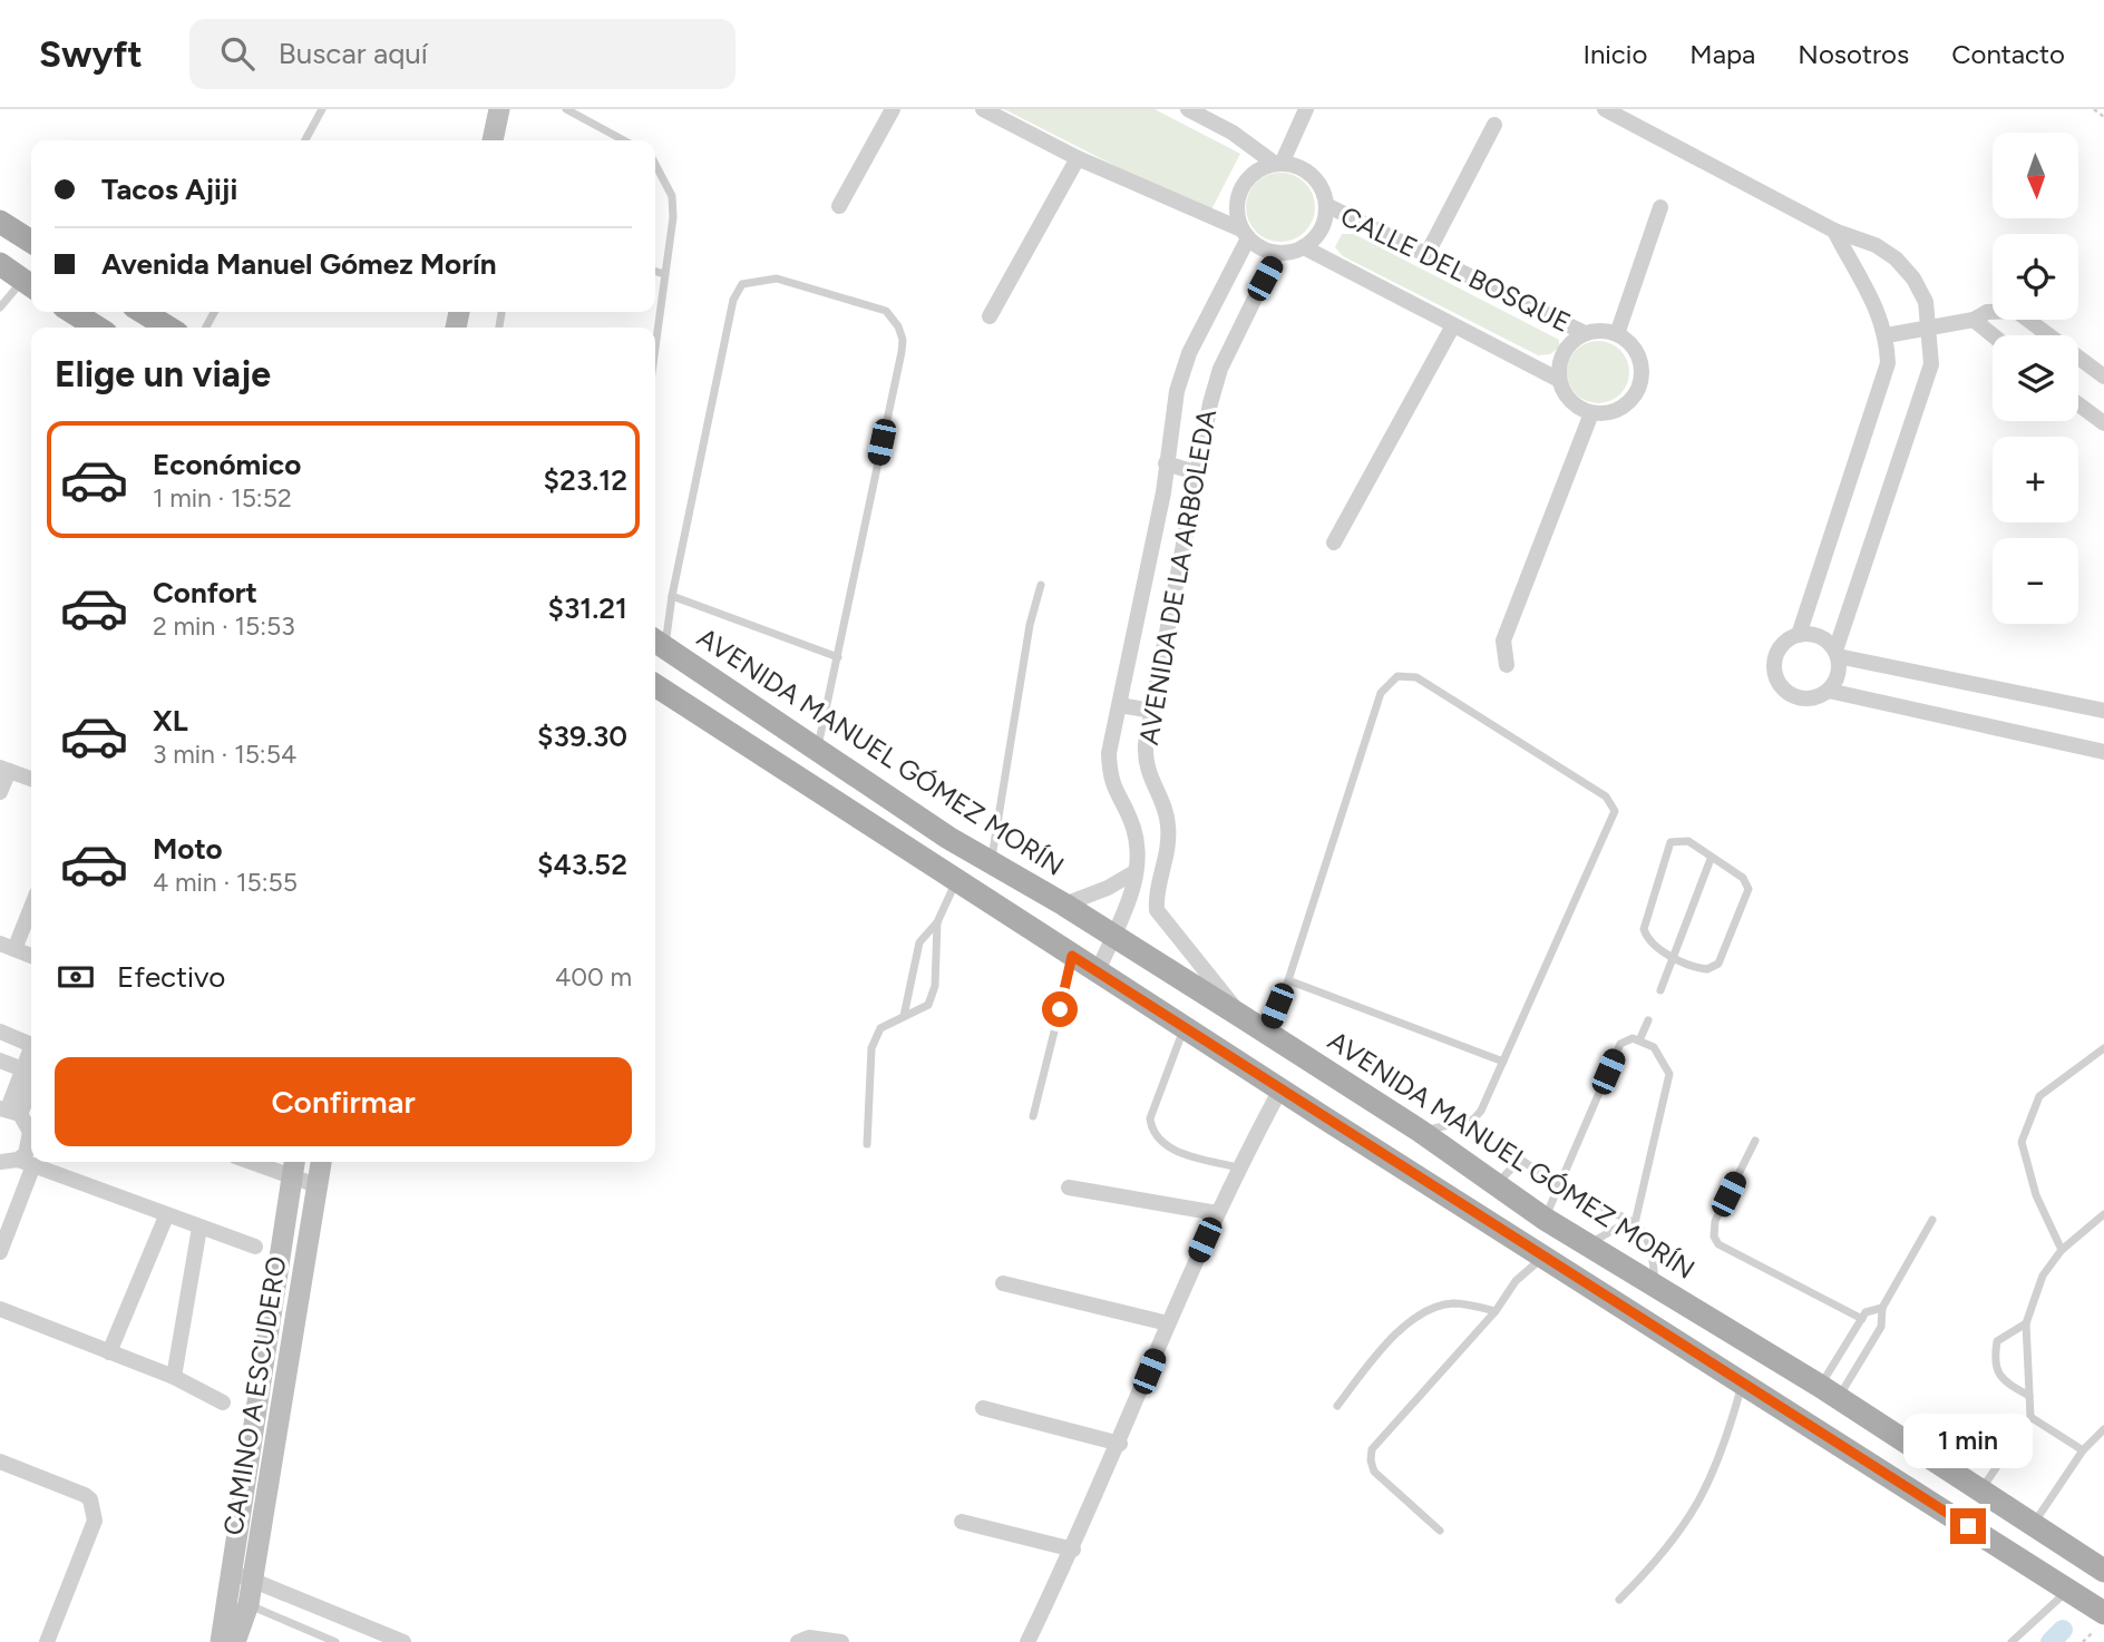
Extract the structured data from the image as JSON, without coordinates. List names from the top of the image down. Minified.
{"streets":{"main road":["AVENIDA MANUEL GÓMEZ MORÍN"],"street":["CALLE DEL BOSQUE","AVENIDA DE LA ARBOLEDA","CAMINO A ESCUDERO"]},"crossings":[["CALLE DEL BOSQUE","AVENIDA DE LA ARBOLEDA"],["AVENIDA DE LA ARBOLEDA","AVENIDA MANUEL GÓMEZ MORÍN"]],"north":"bottom","page":{"header":"Swyft","search":"Buscar aquí","nav":["Inicio","Mapa","Nosotros","Contacto"],"map_buttons":["+","−"],"banner":["Tacos Ajiji","Avenida Manuel Gómez Morín"],"heading":"Elige un viaje","list":[{"name":"Económico","note":"1 min · 15:52","value":"$23.12"},{"name":"Confort","note":"2 min · 15:53","value":"$31.21"},{"name":"XL","note":"3 min · 15:54","value":"$39.30"},{"name":"Moto","note":"4 min · 15:55","value":"$43.52"}],"pay":["Efectivo","400 m"],"buttons":"Confirmar","bubble":"1 min"}}
